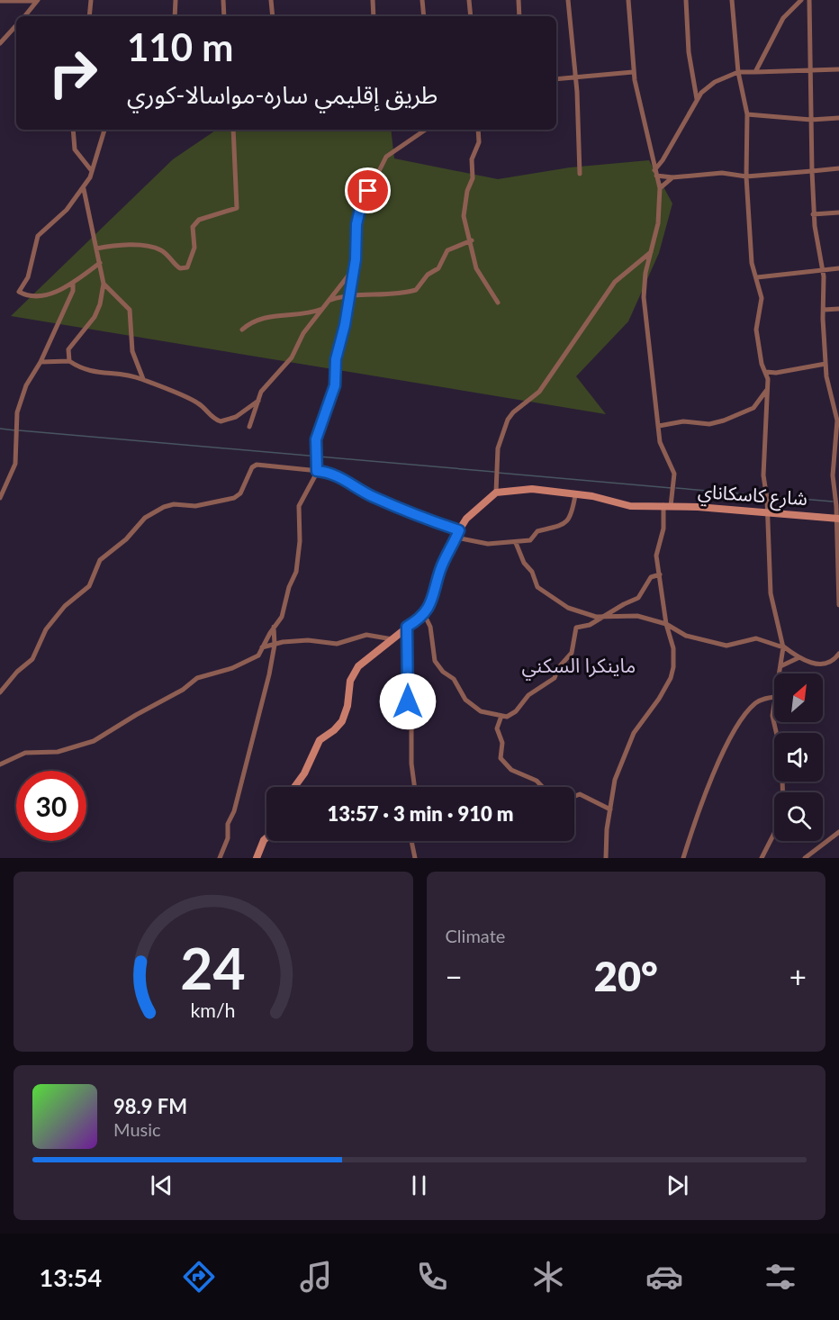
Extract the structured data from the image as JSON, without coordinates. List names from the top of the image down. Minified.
{"streets":{"street":["شارع كاسكاناي"]},"districts":["ماينكرا السكني"],"north":"top right","page":{"turn":["110 m","طريق إقليمي ساره-مواسالا-كوري"],"limit":"30","trip":"13:57 · 3 min · 910 m","tile":"Climate","heat":["−","20°","+"],"song":["98.9 FM","Music"],"tabs":"13:54","gauge":["24","km/h"]}}
